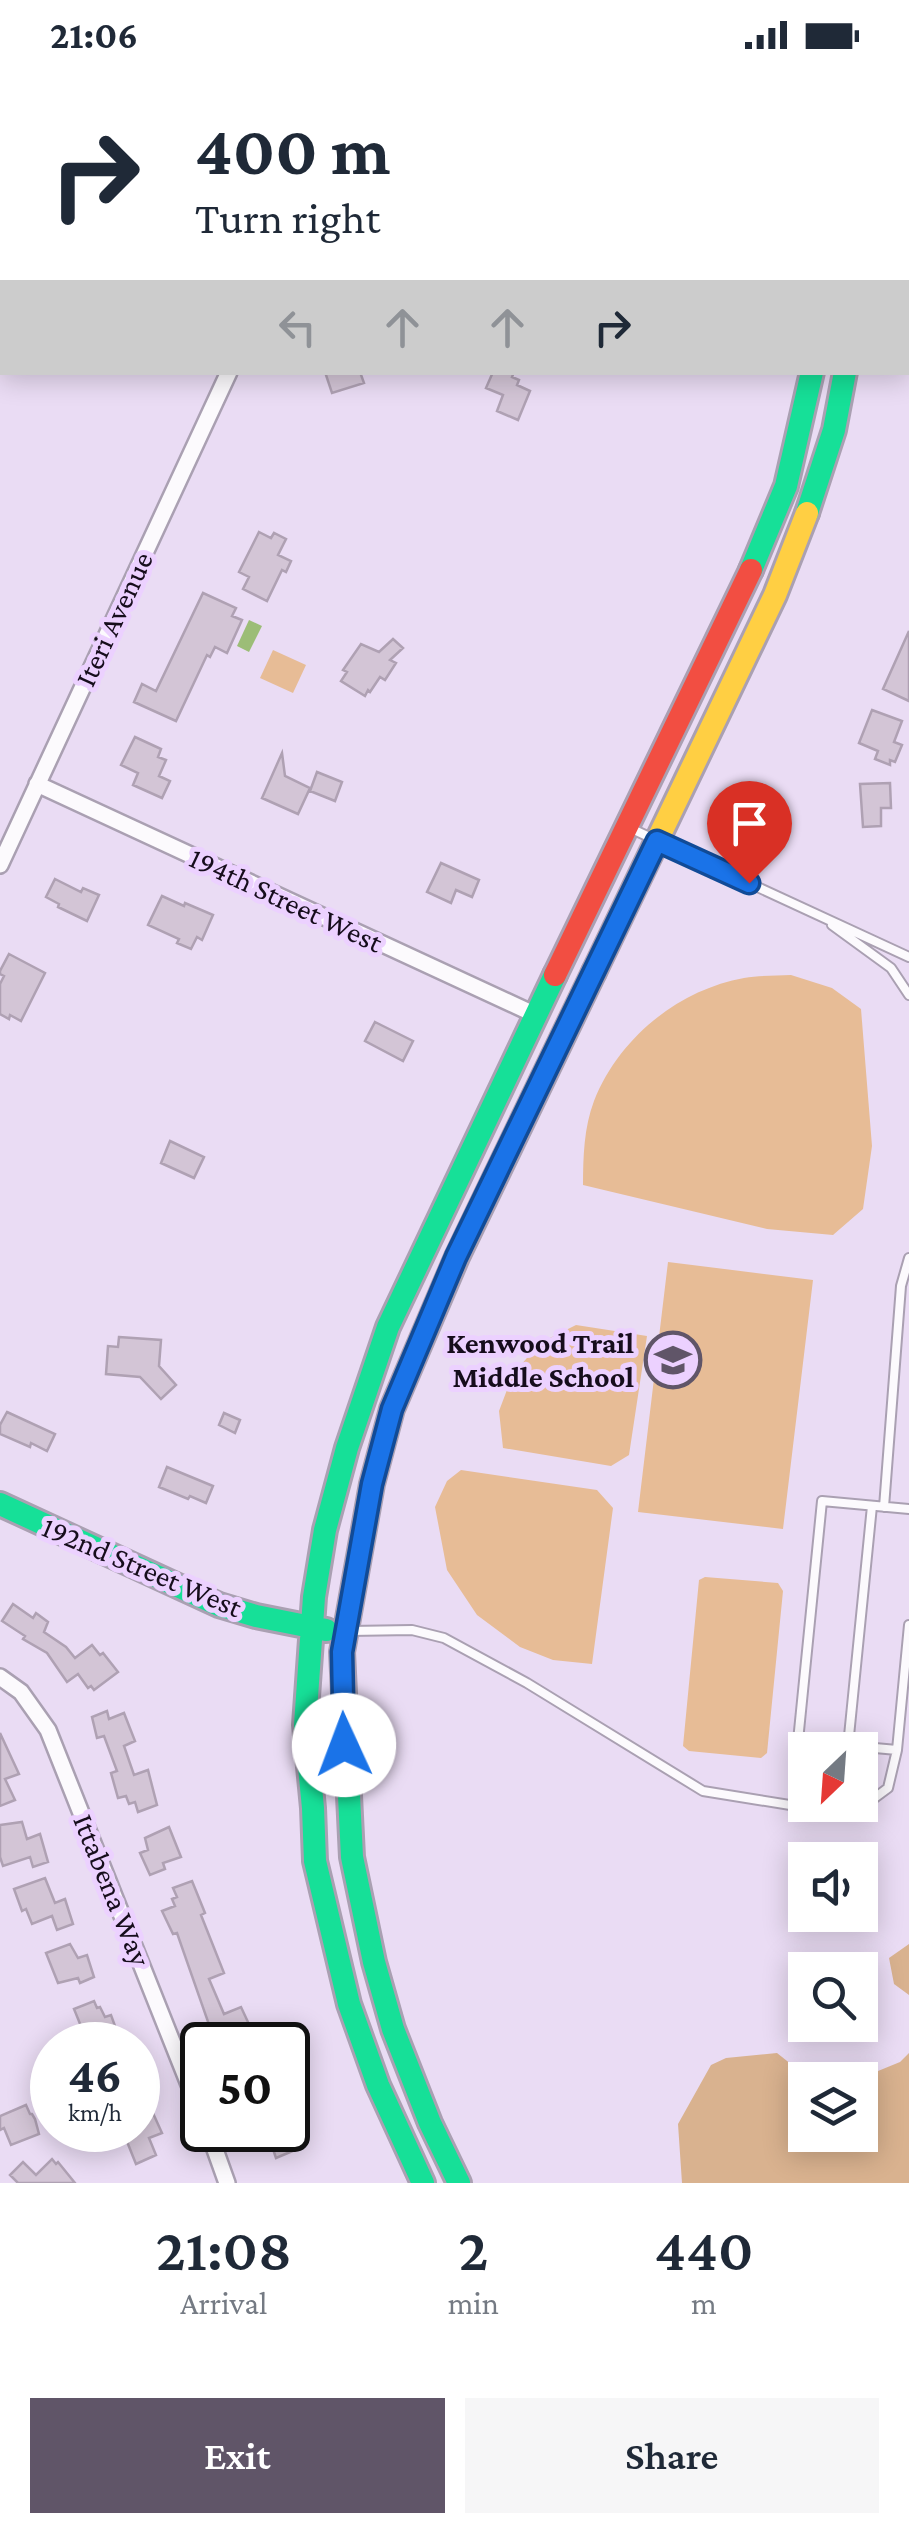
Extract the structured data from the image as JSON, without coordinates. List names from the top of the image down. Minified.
{"streets":{"main road":["192nd Street West"],"street":["Iteri Avenue","194th Street West","Ittabena Way"]},"crossings":[["Iteri Avenue","194th Street West"]],"places":{"school or university":["Kenwood Trail Middle School"]},"north":"bottom left","page":{"status":"21:06","turn":["400 m","Turn right"],"speed":"46 km/h","limit":"50","eta":["21:08","Arrival","2","min","440","m"],"buttons":["Exit","Share"]}}
